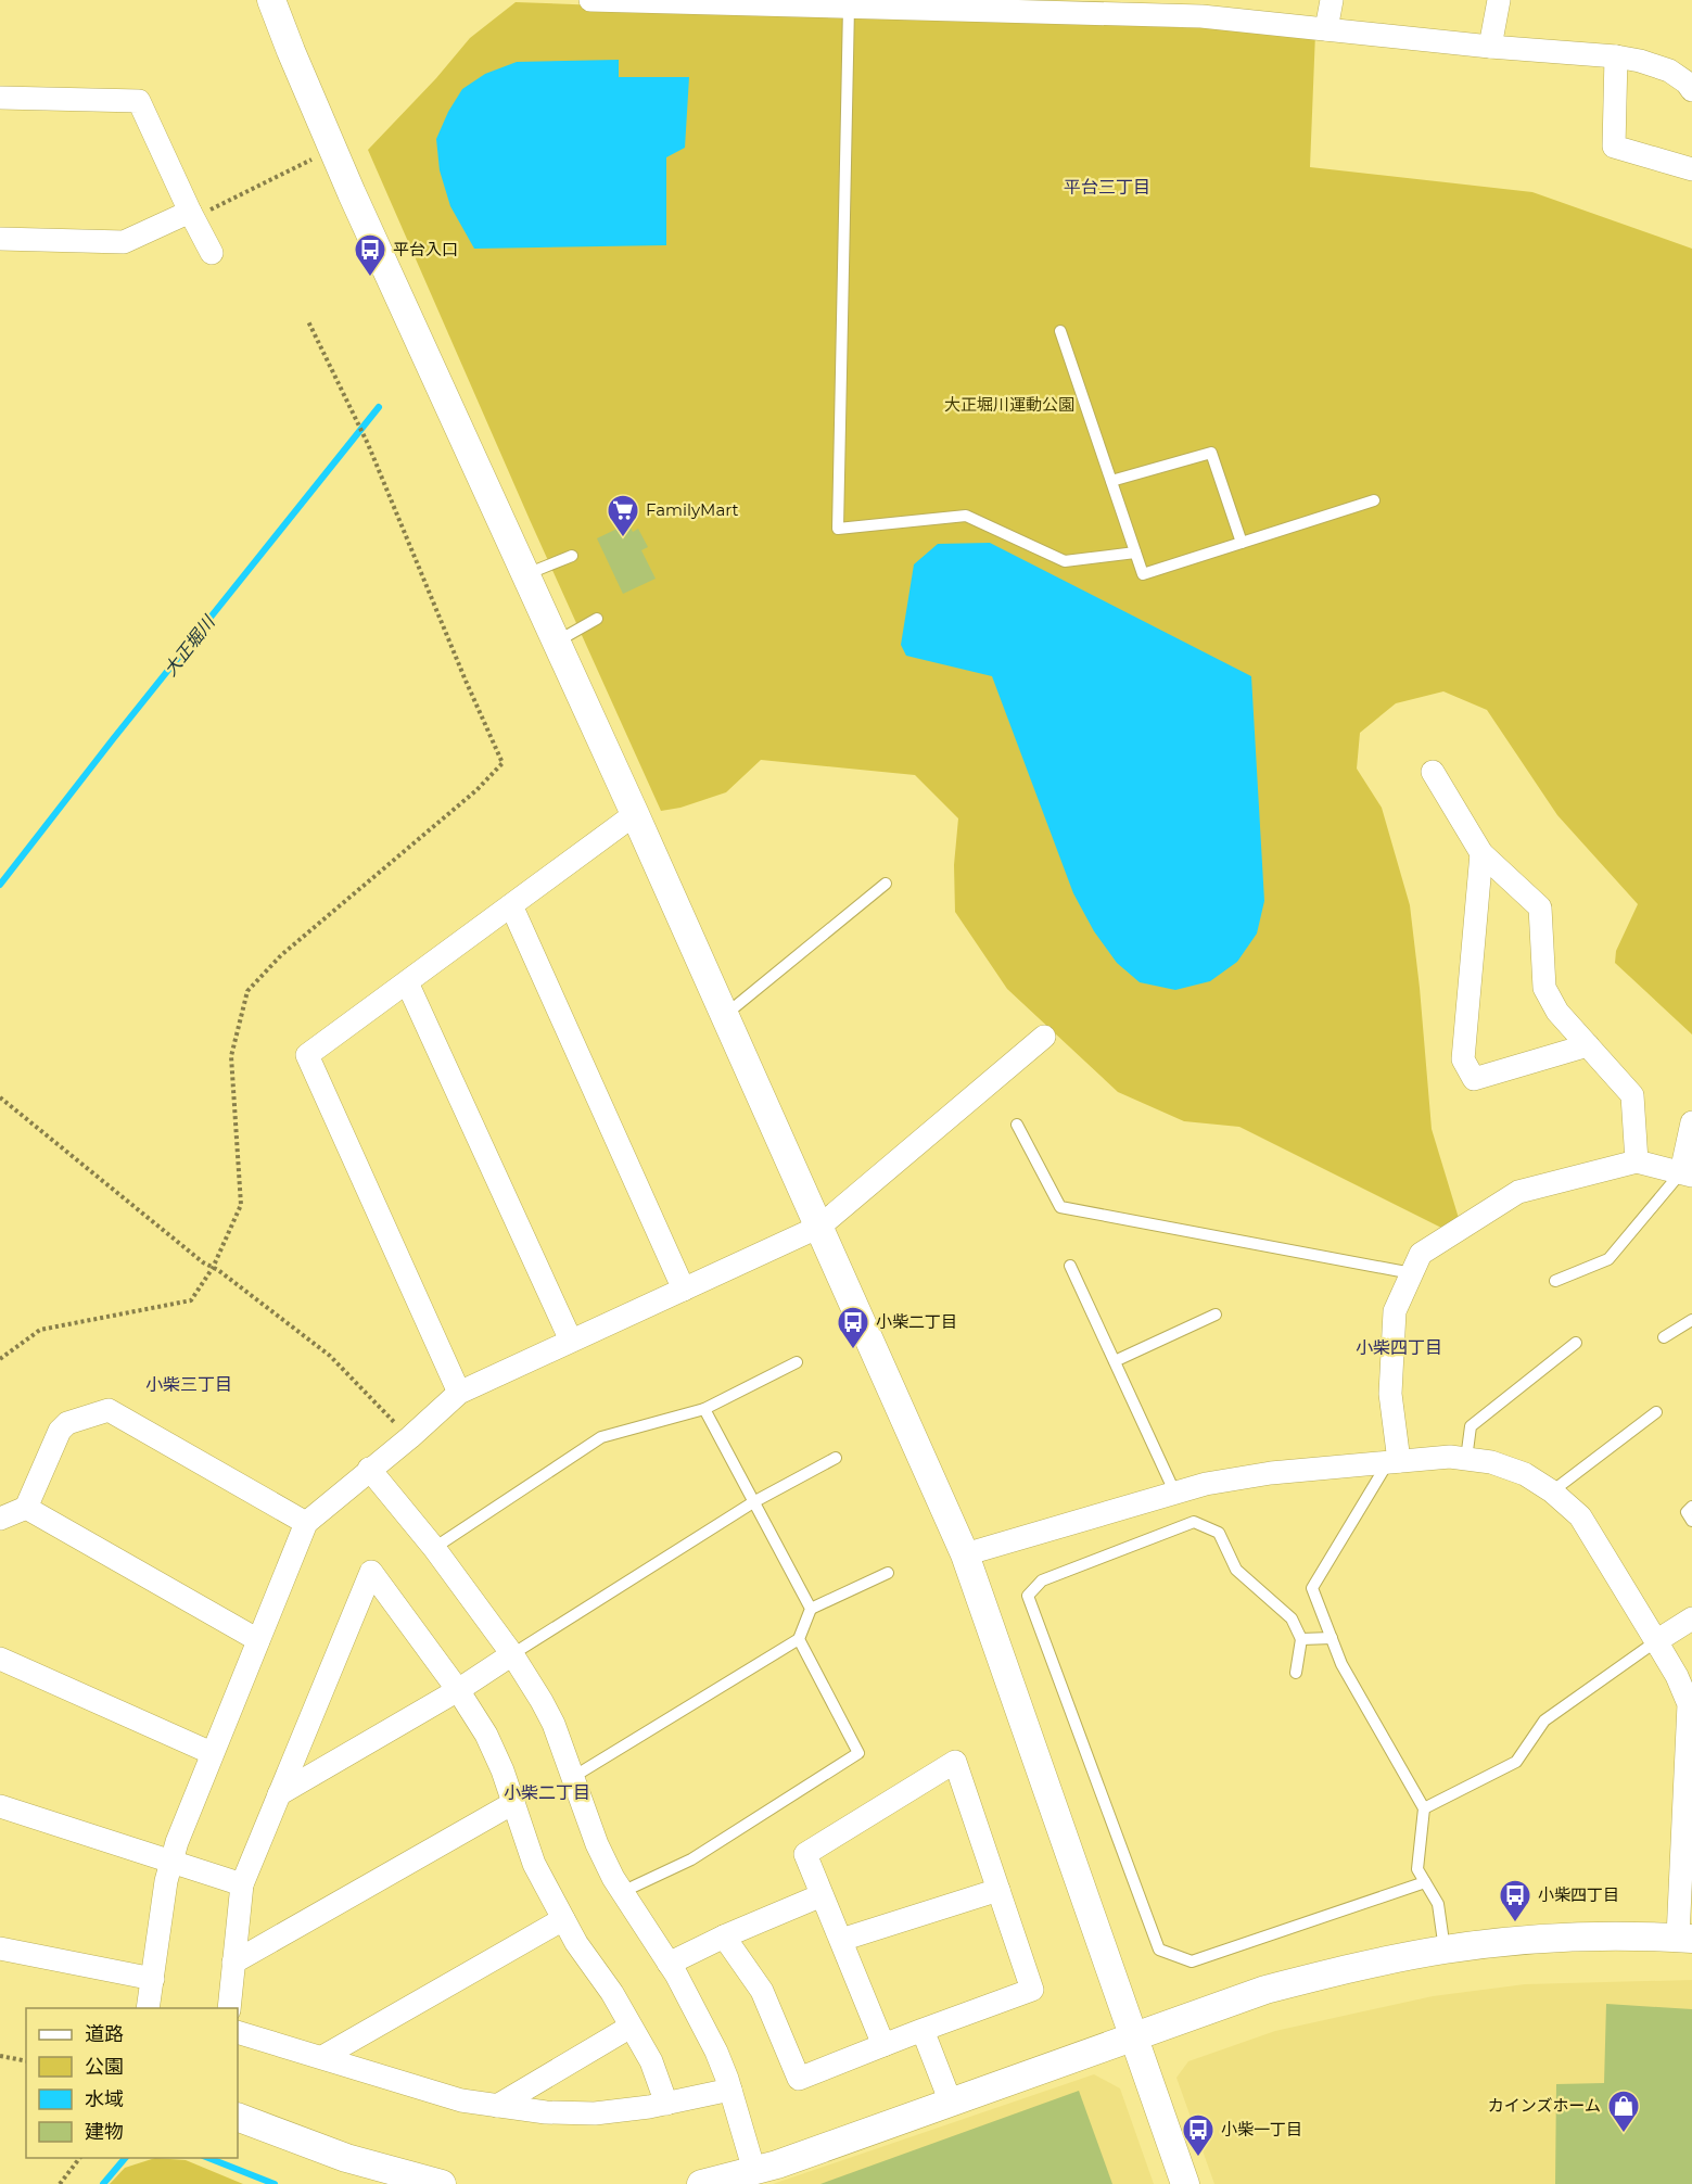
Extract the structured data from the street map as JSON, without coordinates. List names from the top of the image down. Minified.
{"districts":["平台三丁目","小柴四丁目","小柴三丁目","小柴二丁目"],"water":["大正堀川"],"parks":["大正堀川運動公園"],"places":{"bus stop":["平台入口","小柴二丁目","小柴四丁目","小柴一丁目"],"supermarket":["FamilyMart"],"shop":["カインズホーム"]},"legend":["道路","公園","水域","建物"]}
